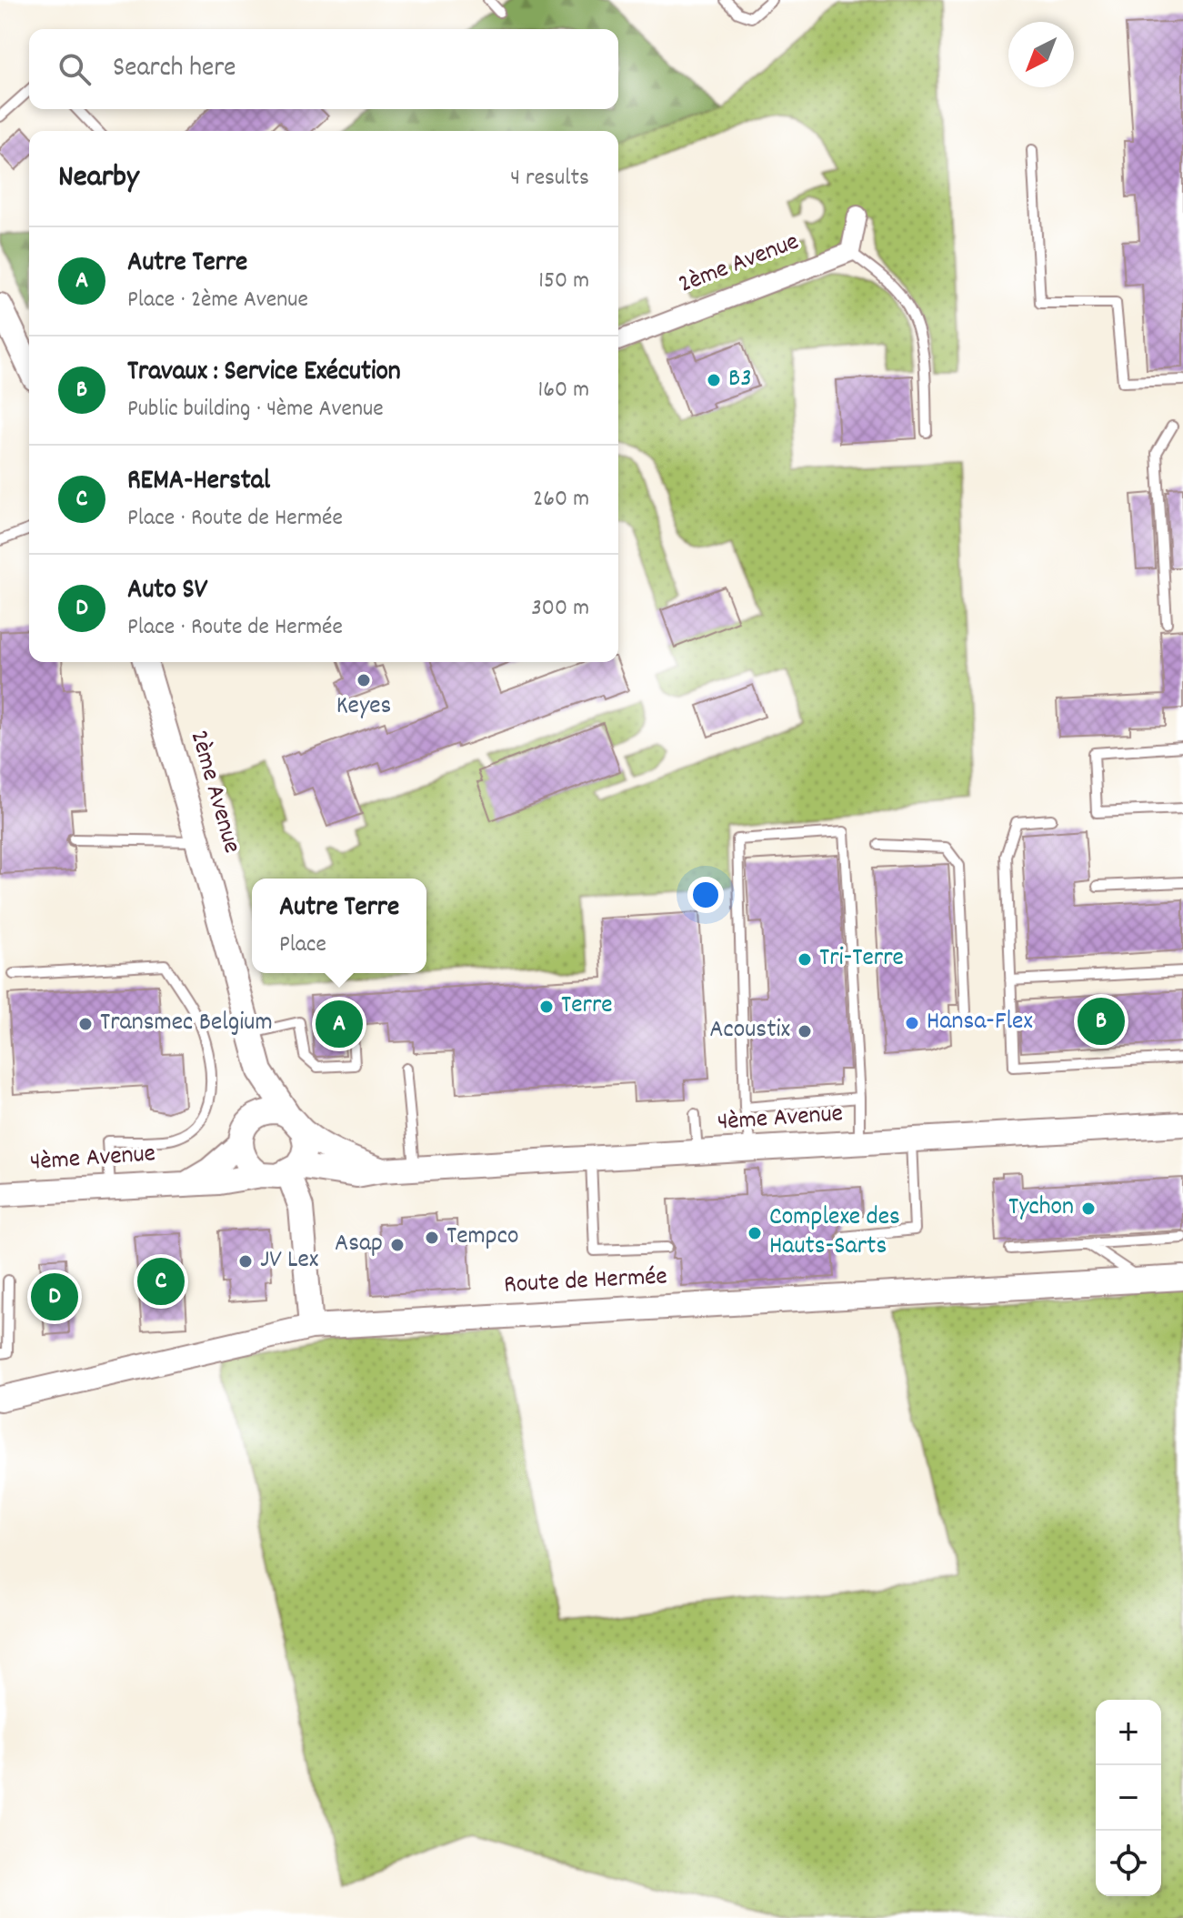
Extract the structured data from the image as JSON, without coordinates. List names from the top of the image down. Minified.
{"streets":{"street":["2ème Avenue","4ème Avenue","Route de Hermée"]},"crossings":[["2ème Avenue","4ème Avenue"]],"places":["B3","Keyes","Tri-Terre","Terre","Hansa-Flex","Transmec Belgium","Acoustix","Tychon","Complexe des Hauts-Sarts","Tempco","Asap","JV Lex"],"north":"bottom left","page":{"search":"Search here","heading":["Nearby","4 results"],"list":[{"mark":"A","name":"Autre Terre","note":"Place · 2ème Avenue","value":"150 m"},{"mark":"B","name":"Travaux : Service Exécution","note":"Public building · 4ème Avenue","value":"160 m"},{"mark":"C","name":"REMA-Herstal","note":"Place · Route de Hermée","value":"260 m"},{"mark":"D","name":"Auto SV","note":"Place · Route de Hermée","value":"300 m"}],"popup":["Autre Terre","Place"],"pins":["B","A","C","D"],"map_buttons":["+","−"]}}
